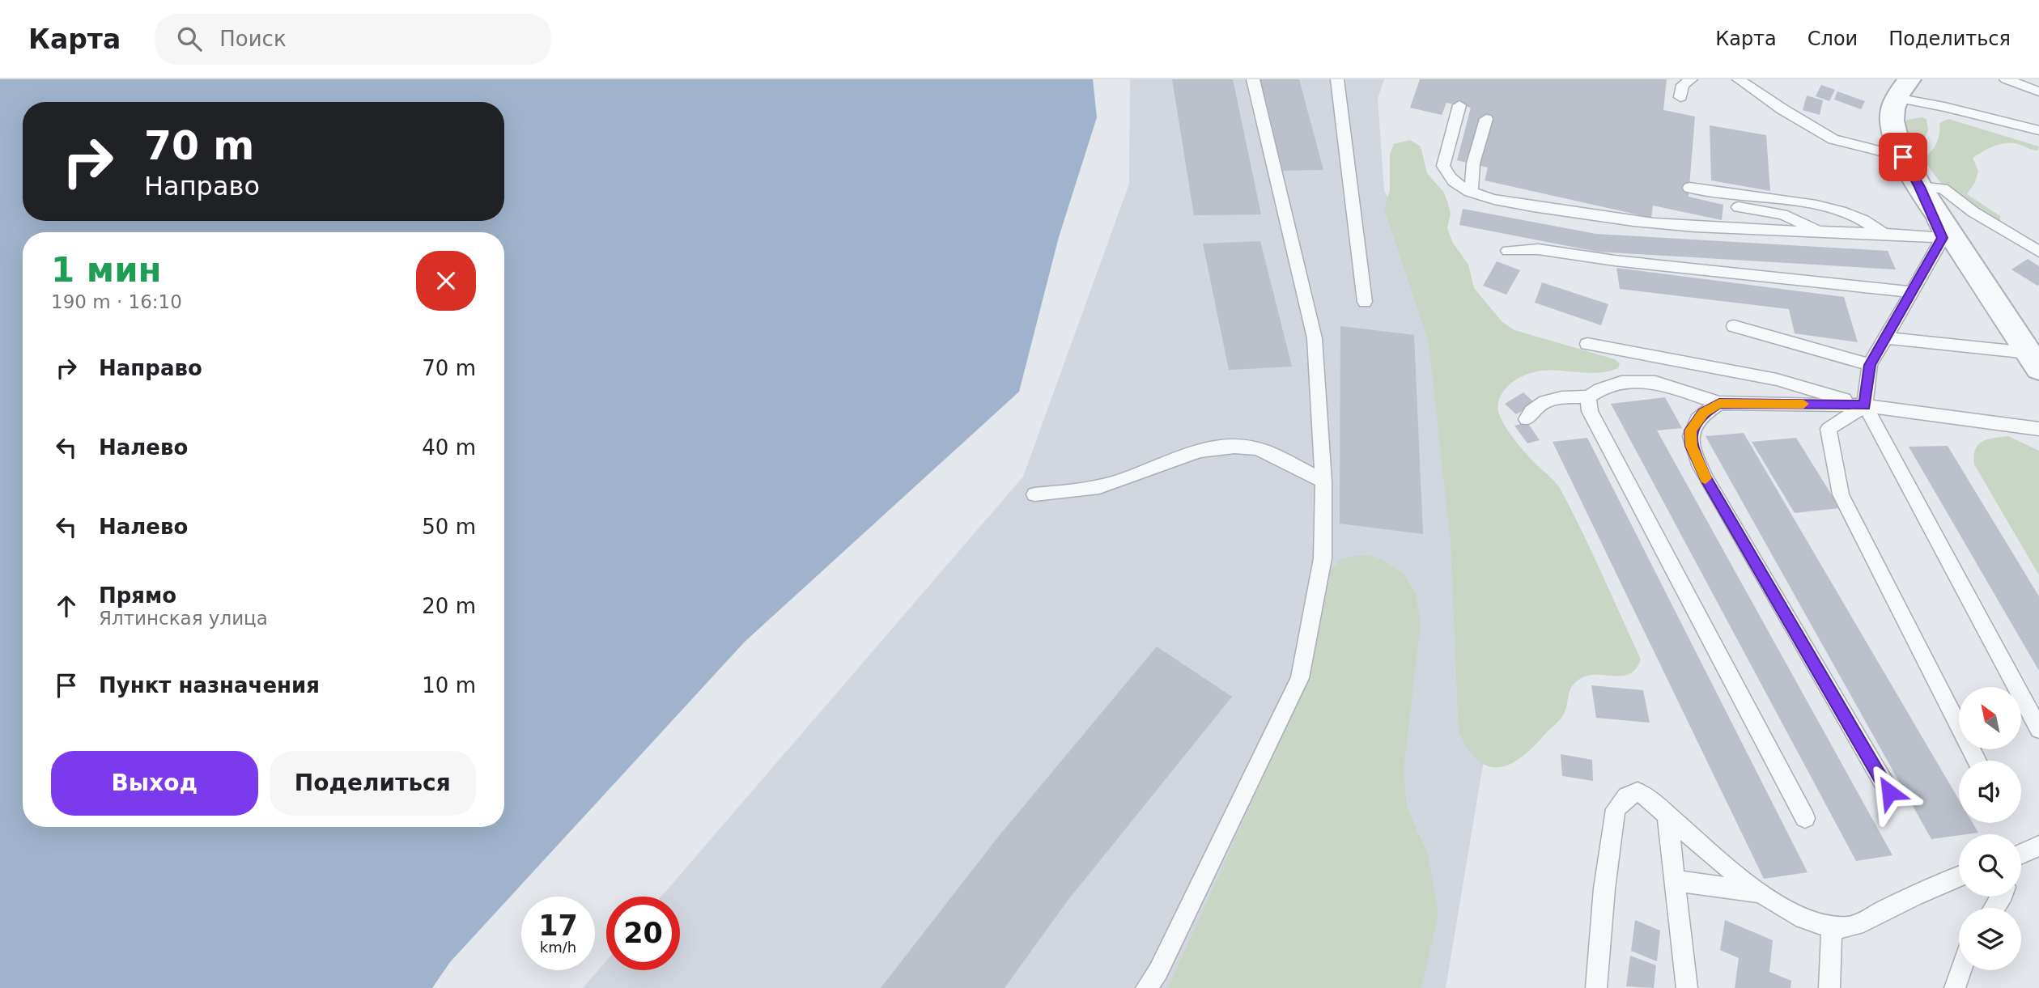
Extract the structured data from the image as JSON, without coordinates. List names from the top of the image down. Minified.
{"north":"top left","page":{"header":"Карта","search":"Поиск","nav":["Карта","Слои","Поделиться"],"turn":["70 m","Направо"],"heading":["1 мин","190 m · 16:10"],"list":[{"name":"Направо","value":"70 m"},{"name":"Налево","value":"40 m"},{"name":"Налево","value":"50 m"},{"name":"Прямо","note":"Ялтинская улица","value":"20 m"},{"name":"Пункт назначения","value":"10 m"}],"buttons":["Выход","Поделиться"],"speed":"17 km/h","limit":"20"}}
